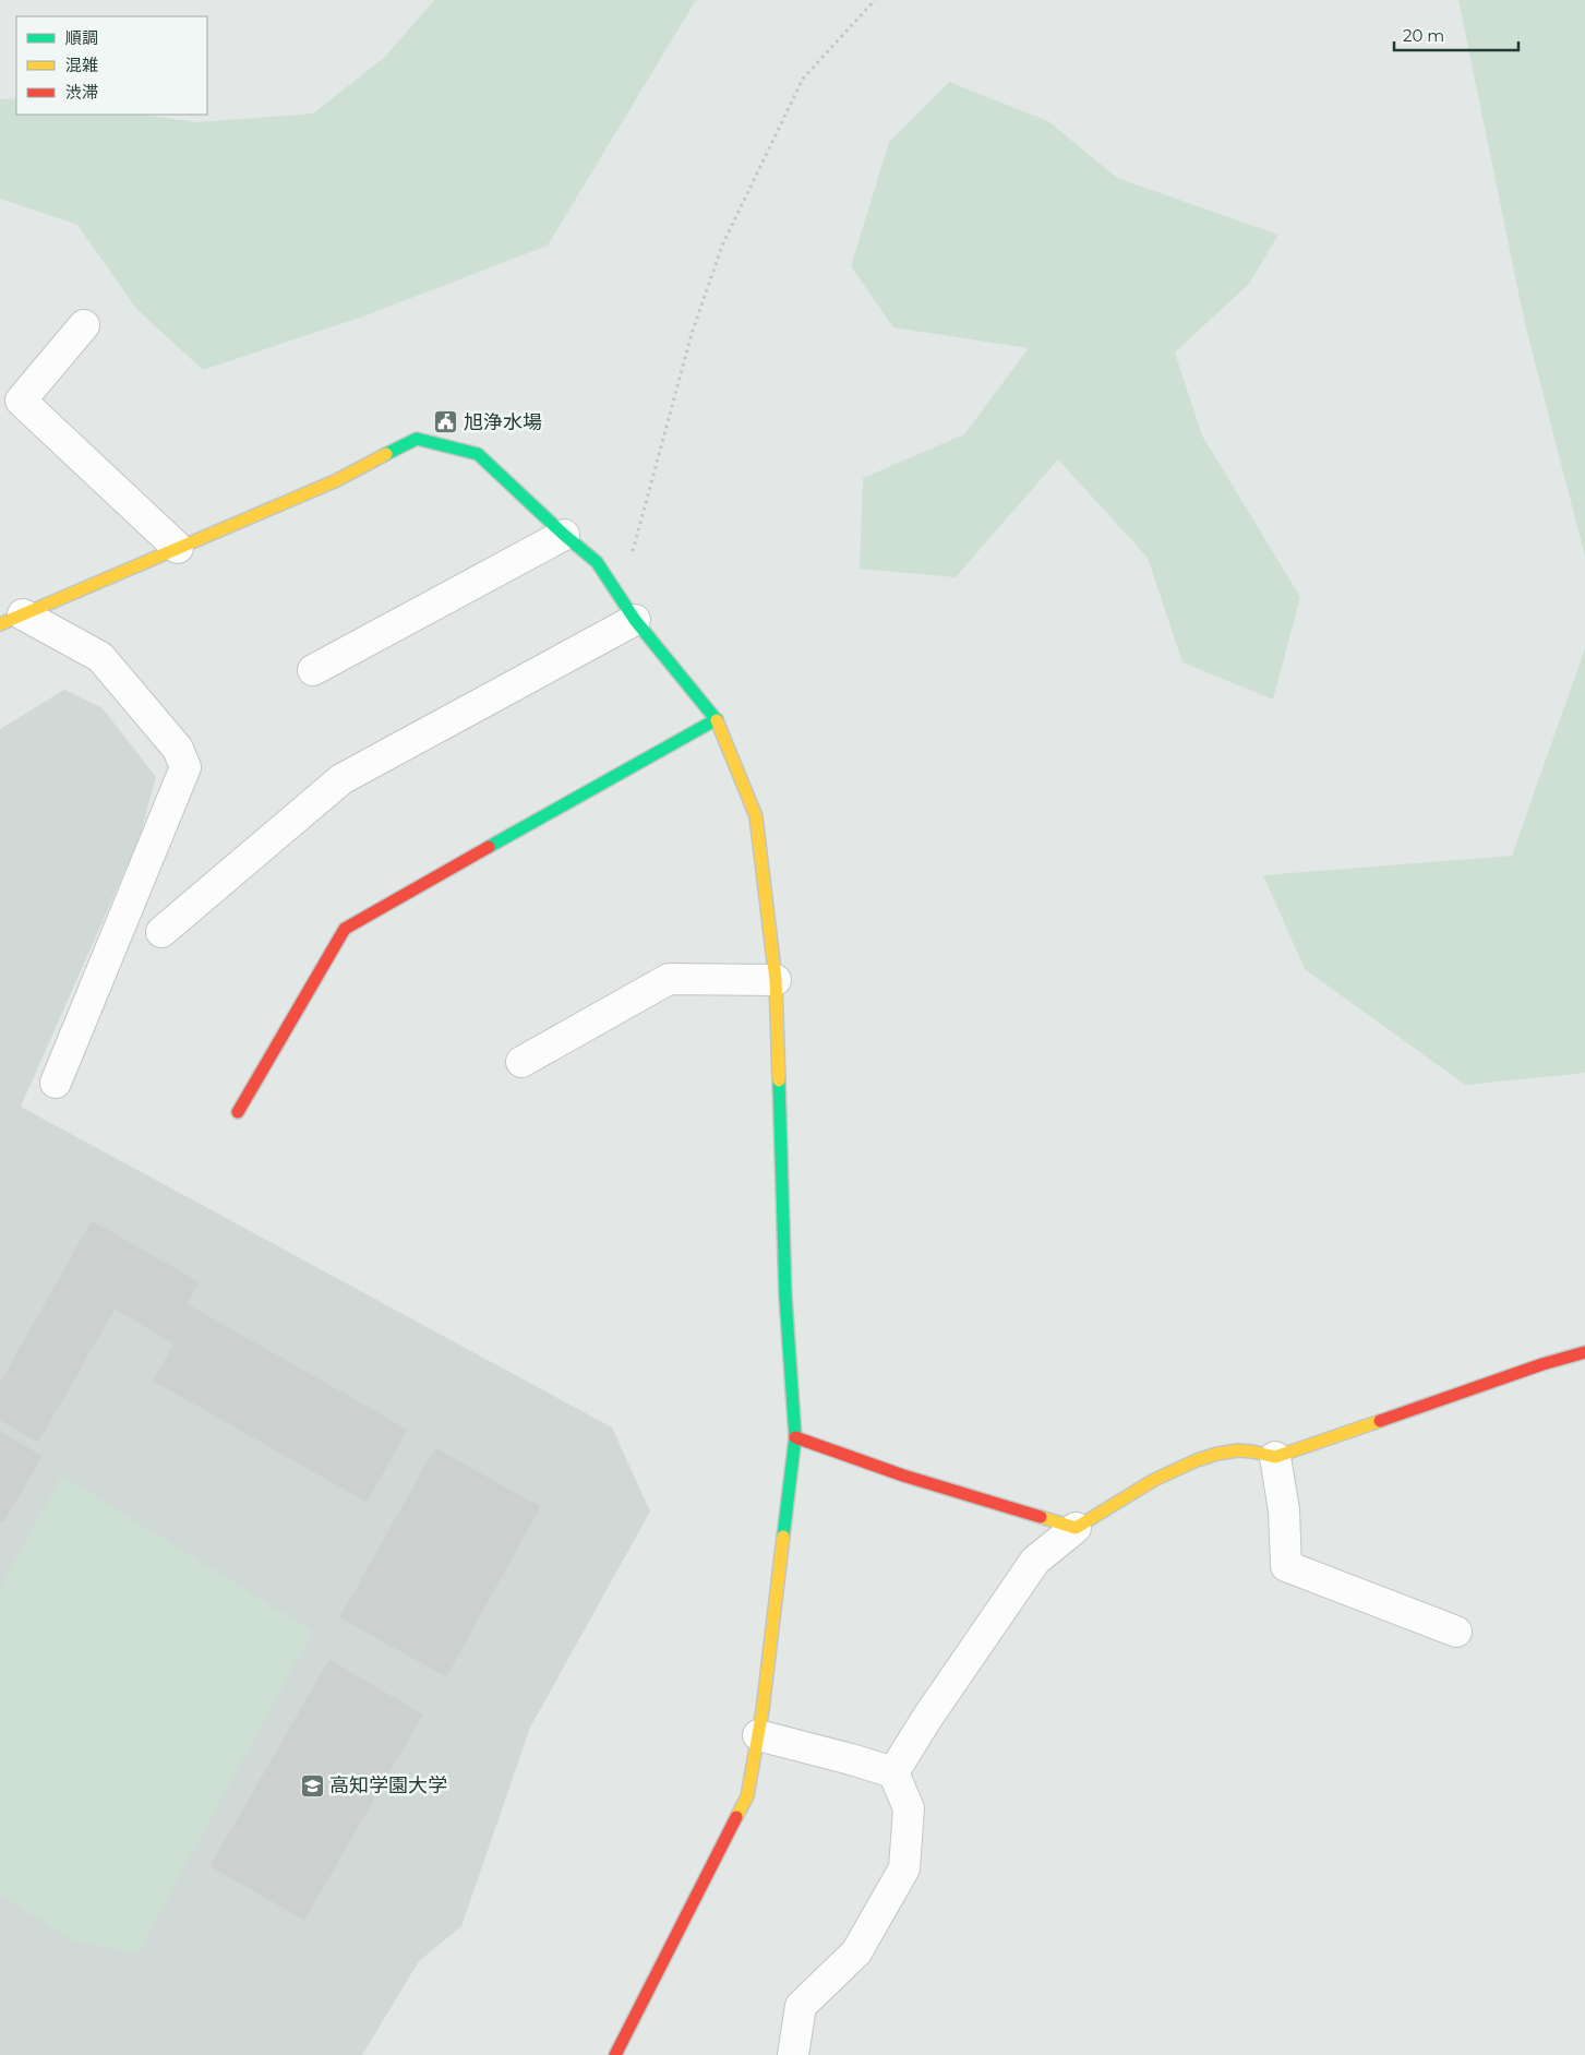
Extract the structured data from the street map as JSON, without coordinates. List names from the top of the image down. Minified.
{"places":{"public building":["旭浄水場"],"school or university":["高知学園大学"]},"legend":["順調","混雑","渋滞"],"scale_bar":"20 m"}
